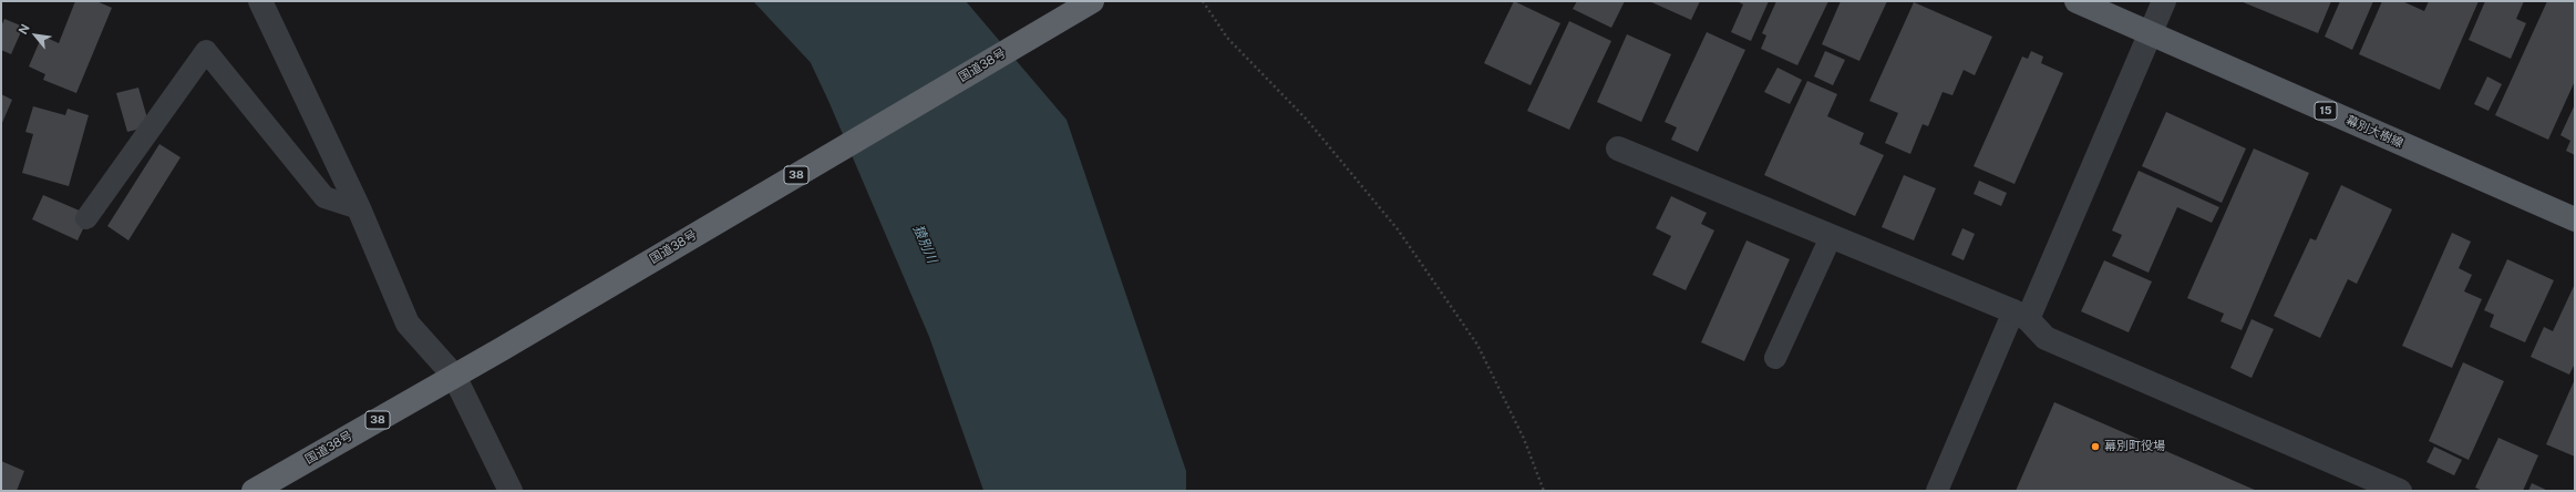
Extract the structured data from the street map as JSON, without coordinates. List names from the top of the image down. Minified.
{"streets":{"highway":["国道38号","38"],"main road":["15","幕別大樹線"]},"water":["猿別川"],"places":["幕別町役場"],"north":"top left"}
